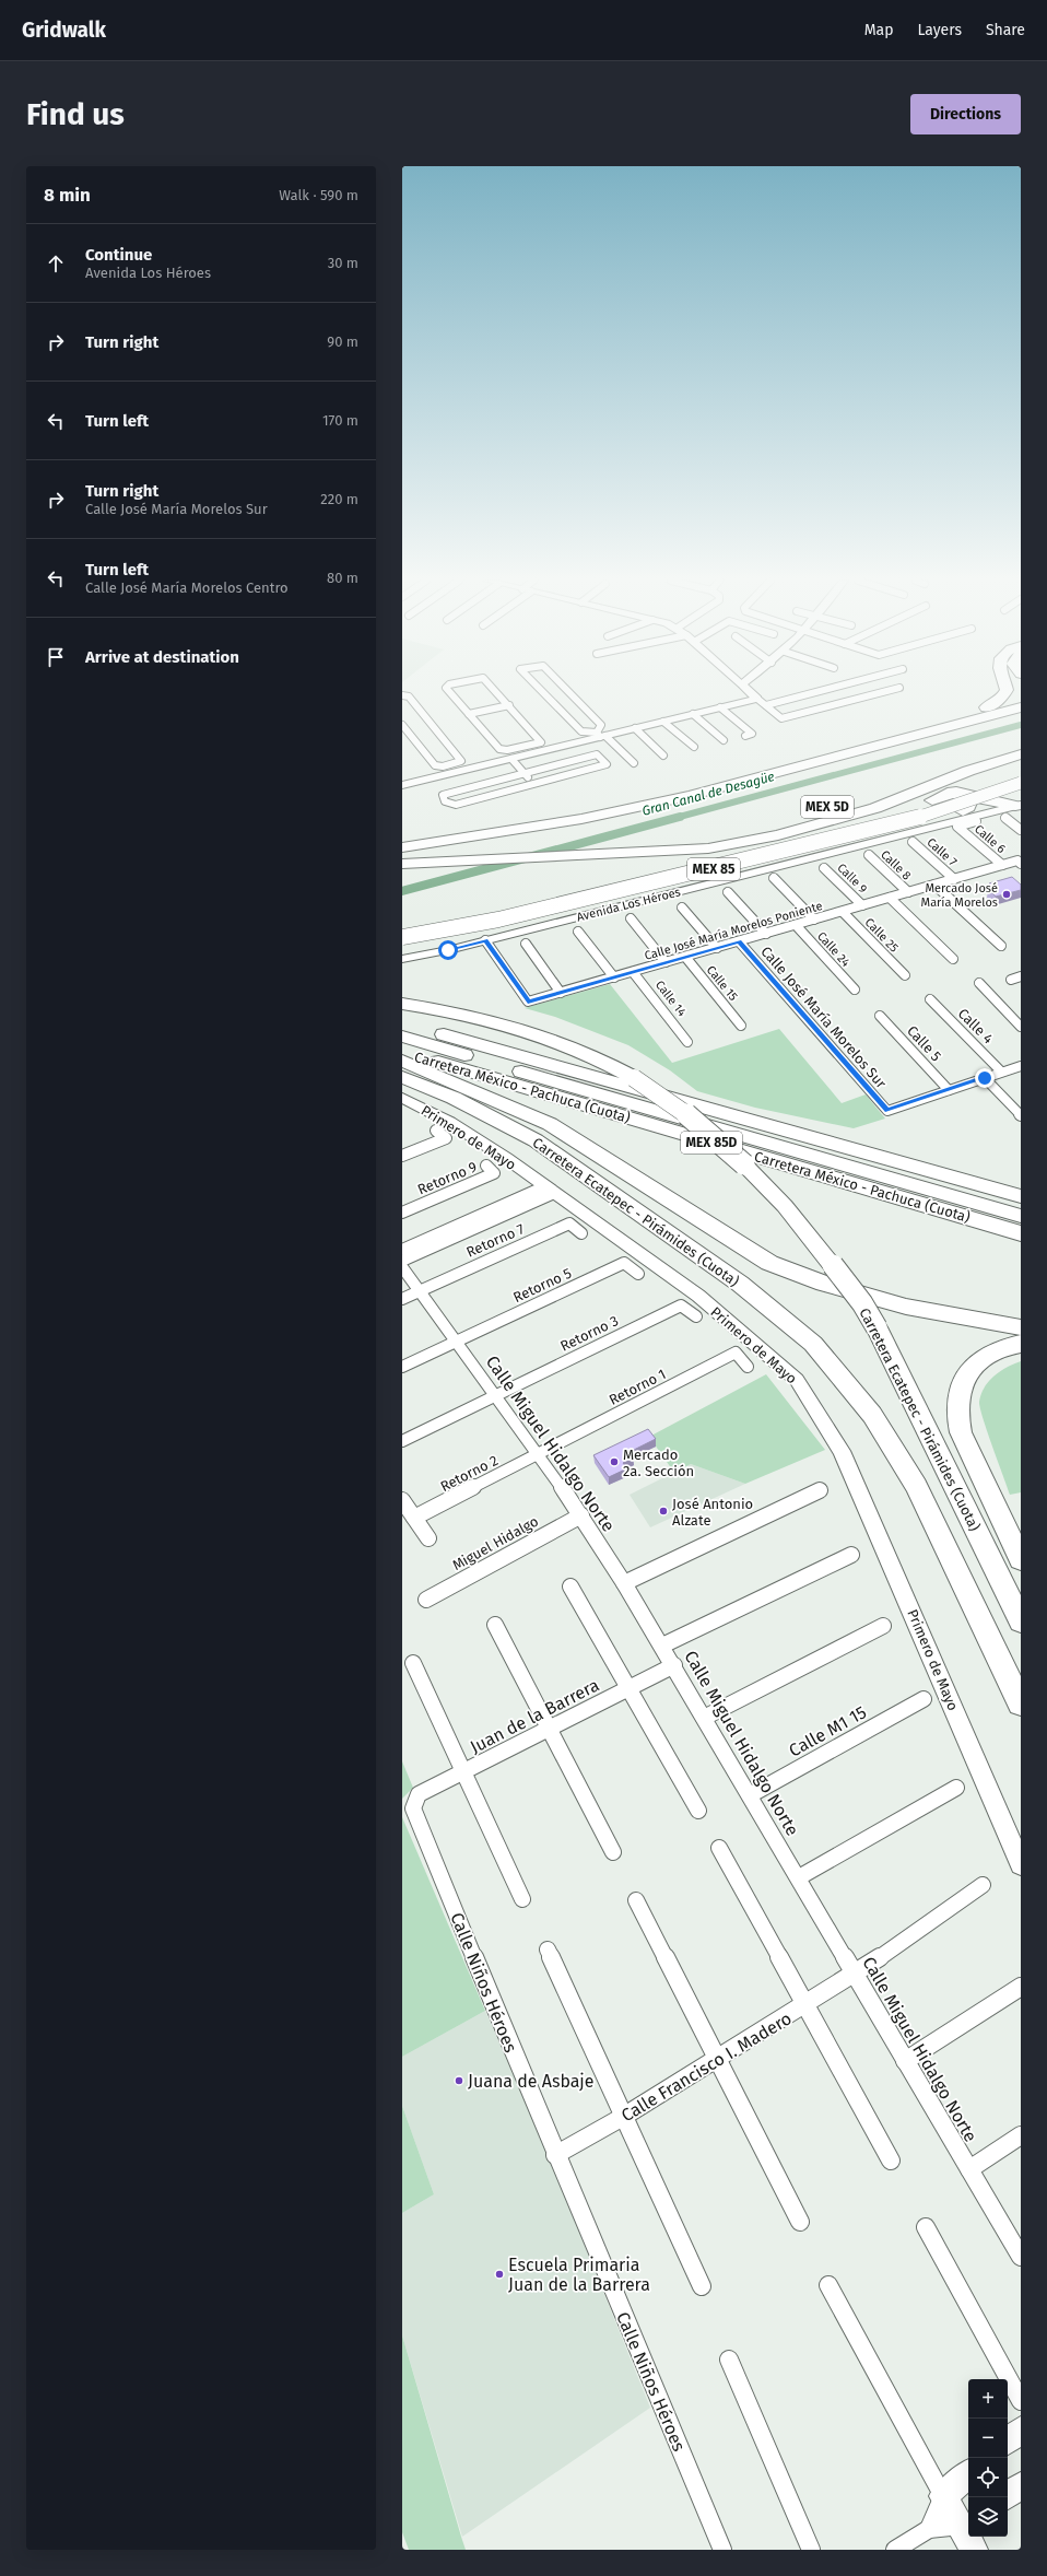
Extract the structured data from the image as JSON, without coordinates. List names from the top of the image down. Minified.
{"streets":{"highway":["MEX 5D","MEX 85","Carretera México - Pachuca (Cuota)","MEX 85D","Carretera Ecatepec - Pirámides (Cuota)"],"main road":["Avenida Los Héroes","Primero de Mayo"],"street":["Calle 6","Calle 7","Calle 8","Calle 9","Calle José María Morelos Poniente","Calle 25","Calle 24","Calle 15","Calle 14","Calle José María Morelos Sur","Calle 4","Calle 5","Retorno 9","Retorno 7","Retorno 5","Retorno 3","Retorno 1","Calle Miguel Hidalgo Norte","Retorno 2","Miguel Hidalgo","Juan de la Barrera","Calle M1 15","Calle Niños Héroes","Calle Francisco I. Madero"]},"crossings":[["Calle 6","Calle José María Morelos Poniente"],["Calle 7","Calle José María Morelos Poniente"],["Calle 8","Calle José María Morelos Poniente"],["MEX 85","Avenida Los Héroes"],["Calle 9","Calle José María Morelos Poniente"],["Avenida Los Héroes","Calle José María Morelos Poniente"],["Calle José María Morelos Poniente","Calle 25"],["Calle José María Morelos Poniente","Calle 24"],["Calle José María Morelos Poniente","Calle 15"],["Calle José María Morelos Poniente","Calle 14"],["Calle José María Morelos Poniente","Calle José María Morelos Sur"],["Calle José María Morelos Sur","Calle 5"],["Retorno 7","Calle Miguel Hidalgo Norte"],["Retorno 5","Calle Miguel Hidalgo Norte"],["Retorno 3","Calle Miguel Hidalgo Norte"],["Retorno 1","Calle Miguel Hidalgo Norte"],["Retorno 1","Retorno 2"],["Calle Miguel Hidalgo Norte","Retorno 2"],["Calle Miguel Hidalgo Norte","Miguel Hidalgo"],["Calle Miguel Hidalgo Norte","Juan de la Barrera"],["Calle Miguel Hidalgo Norte","Calle M1 15"],["Calle Miguel Hidalgo Norte","Calle Francisco I. Madero"],["Juan de la Barrera","Calle Niños Héroes"],["Calle Niños Héroes","Calle Francisco I. Madero"]],"water":["Gran Canal de Desagüe"],"places":["Mercado José María Morelos","Mercado 2a. Sección","José Antonio Alzate","Juana de Asbaje","Escuela Primaria Juan de la Barrera"],"page":{"header":"Gridwalk","nav":["Map","Layers","Share"],"buttons":"Directions","title":"Find us","heading":["8 min","Walk · 590 m"],"list":[["Continue","Avenida Los Héroes","30 m"],["Turn right","90 m"],["Turn left","170 m"],["Turn right","Calle José María Morelos Sur","220 m"],["Turn left","Calle José María Morelos Centro","80 m"],"Arrive at destination"],"map_buttons":["+","−"]}}
